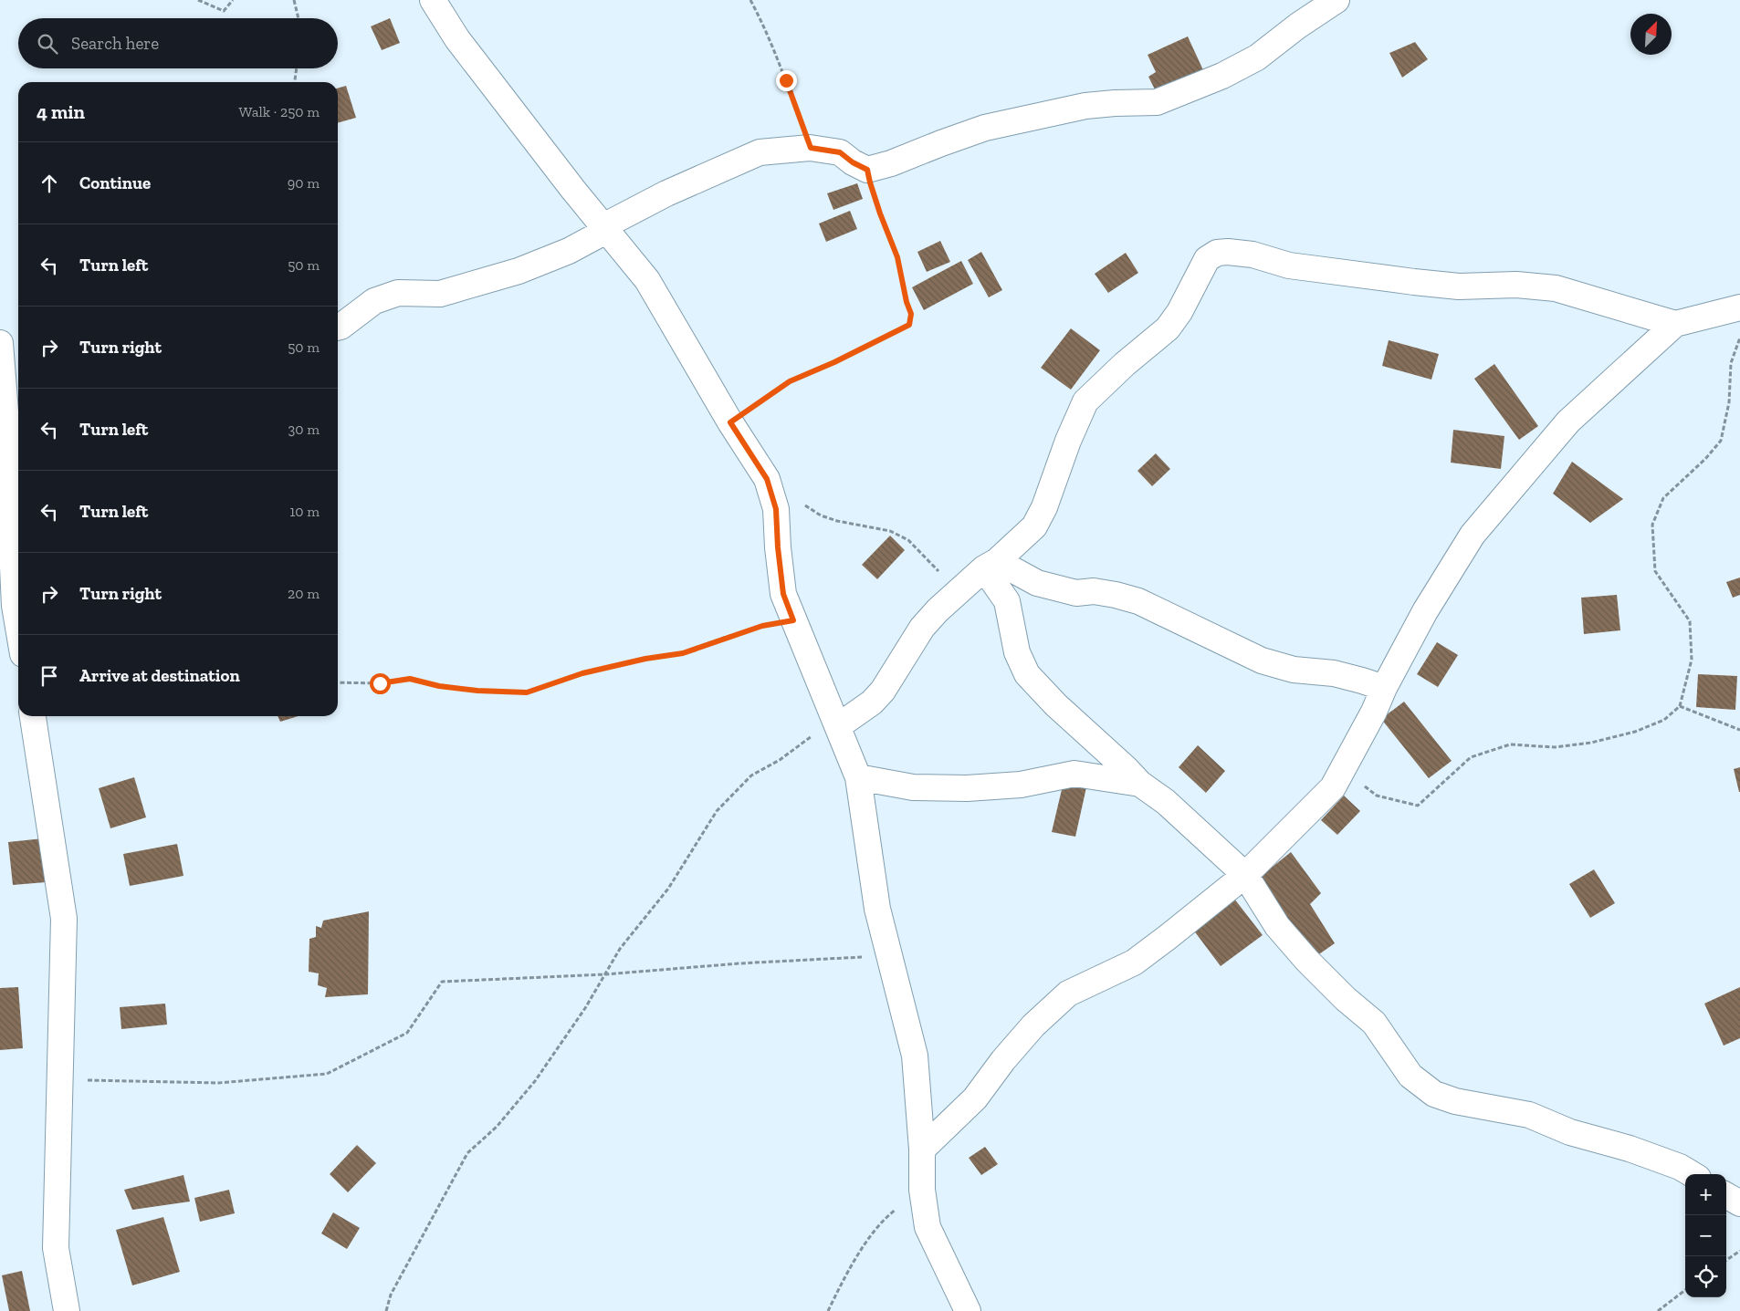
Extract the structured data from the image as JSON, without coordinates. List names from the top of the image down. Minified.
{"north":"top right","page":{"search":"Search here","heading":["4 min","Walk · 250 m"],"list":[["Continue","90 m"],["Turn left","50 m"],["Turn right","50 m"],["Turn left","30 m"],["Turn left","10 m"],["Turn right","20 m"],"Arrive at destination"],"map_buttons":["+","−"]}}
